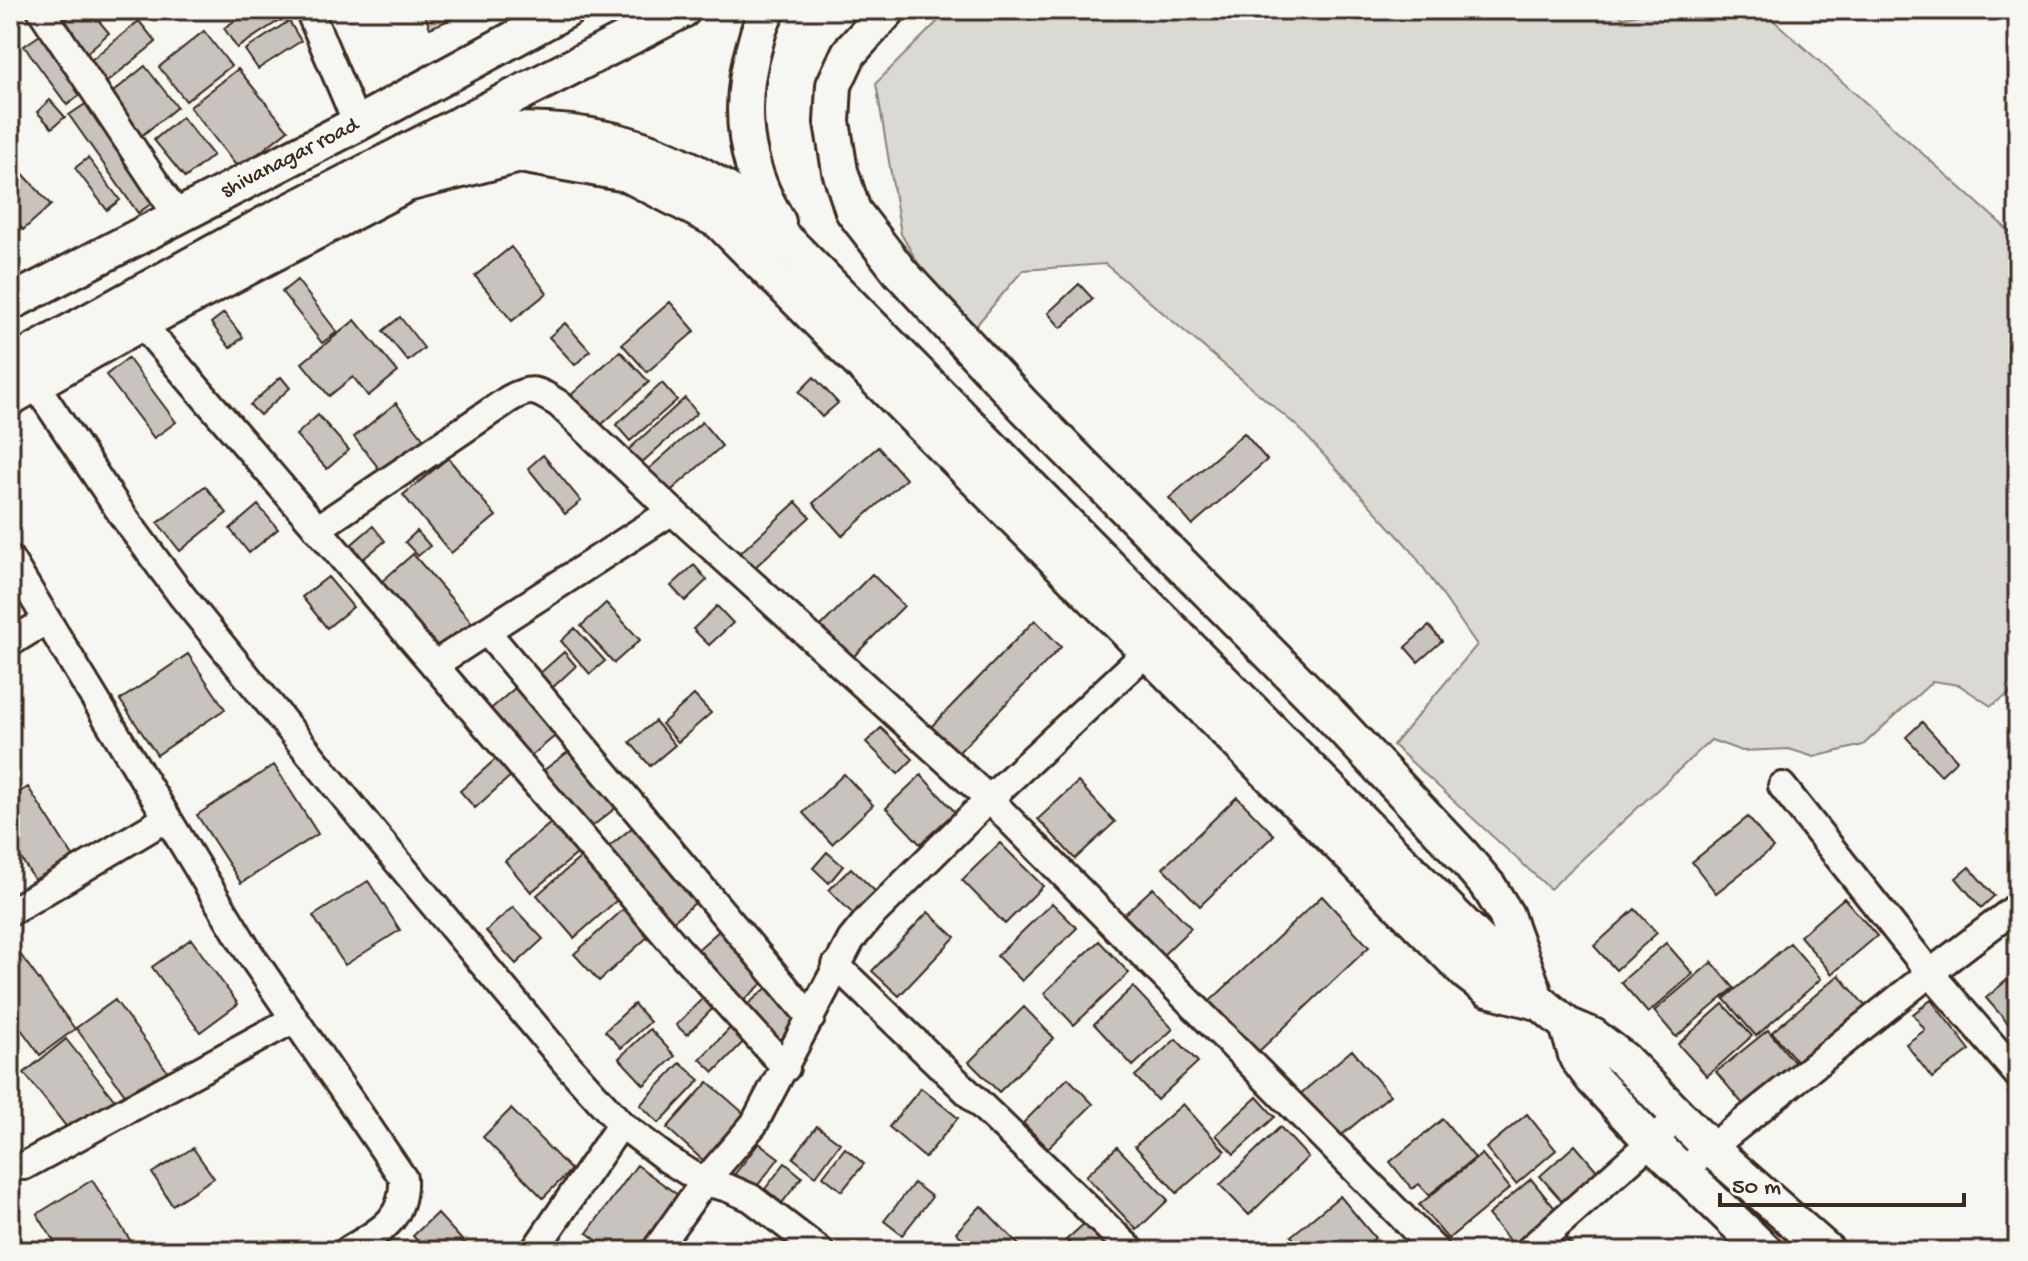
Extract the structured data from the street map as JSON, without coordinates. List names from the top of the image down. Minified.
{"streets":{"street":["shivanagar road"]},"scale_bar":"50 m"}
